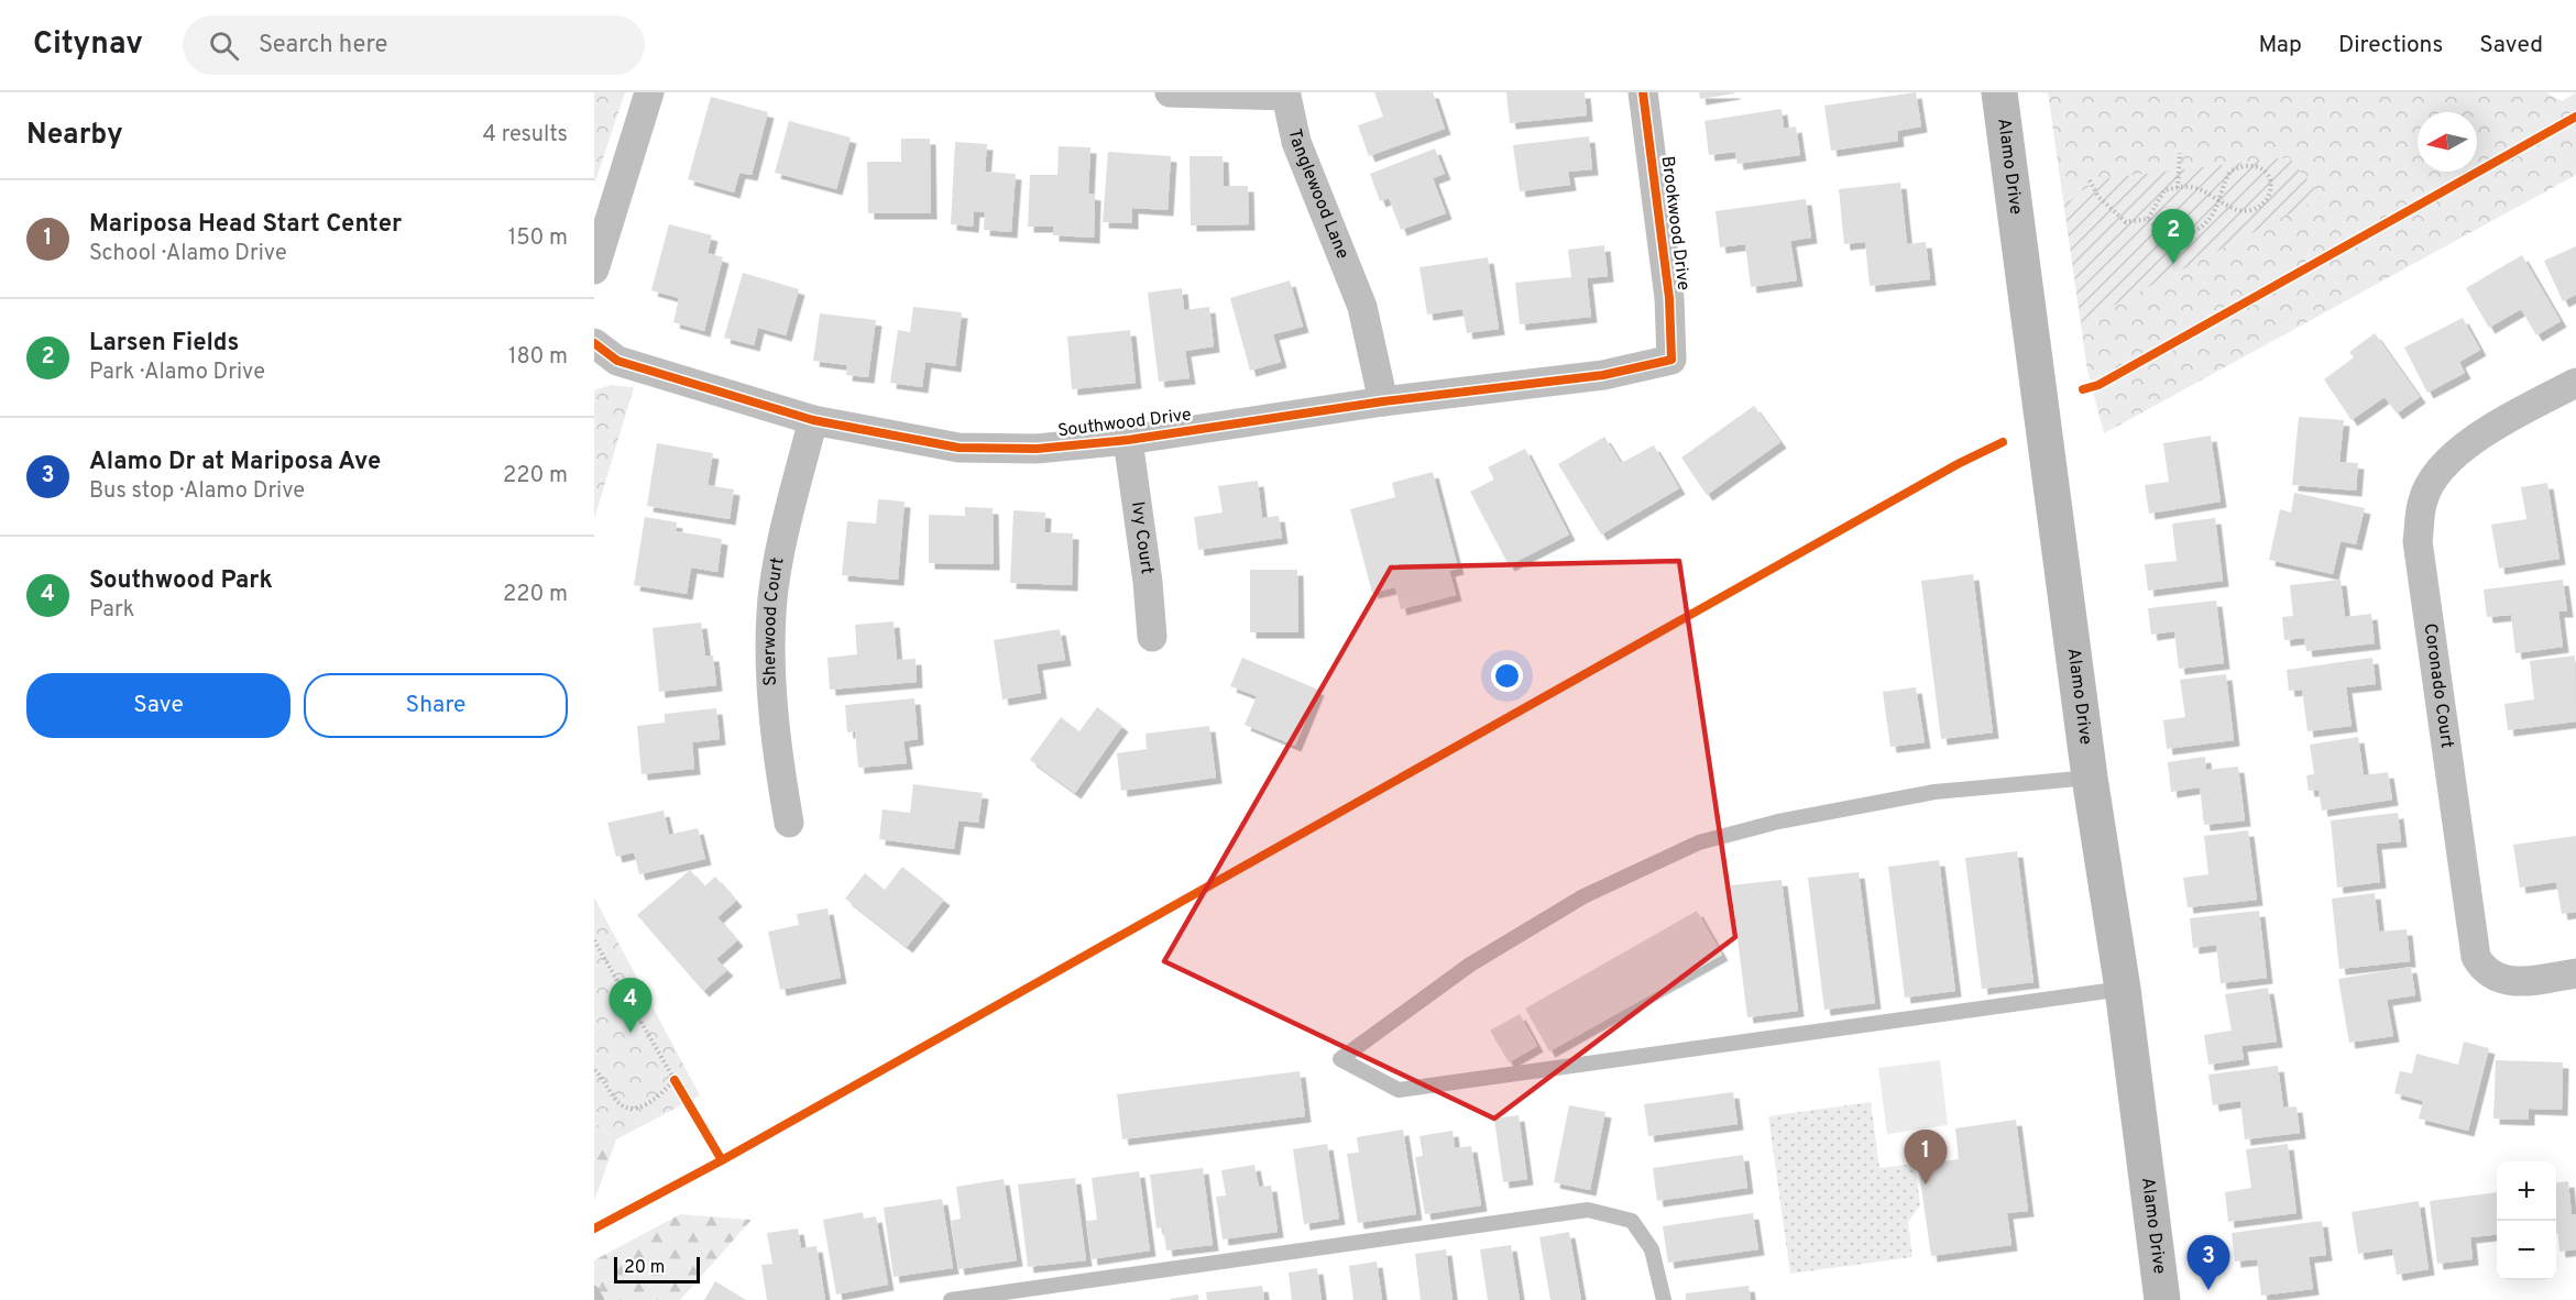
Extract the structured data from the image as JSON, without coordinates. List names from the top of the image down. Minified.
{"streets":{"main road":["Alamo Drive"],"street":["Tanglewood Lane","Brookwood Drive","Southwood Drive","Ivy Court","Sherwood Court","Coronado Court"]},"crossings":[["Tanglewood Lane","Southwood Drive"],["Brookwood Drive","Southwood Drive"],["Southwood Drive","Ivy Court"],["Southwood Drive","Sherwood Court"]],"scale_bar":"20 m","north":"left","page":{"header":"Citynav","search":"Search here","nav":["Map","Directions","Saved"],"heading":["Nearby","4 results"],"list":[{"mark":"1","name":"Mariposa Head Start Center","note":"School · Alamo Drive","value":"150 m"},{"mark":"2","name":"Larsen Fields","note":"Park · Alamo Drive","value":"180 m"},{"mark":"3","name":"Alamo Dr at Mariposa Ave","note":"Bus stop · Alamo Drive","value":"220 m"},{"mark":"4","name":"Southwood Park","note":"Park","value":"220 m"}],"pins":["2","4","1","3"],"buttons":["Save","Share"],"map_buttons":["+","−"],"scale":"20 m"}}
